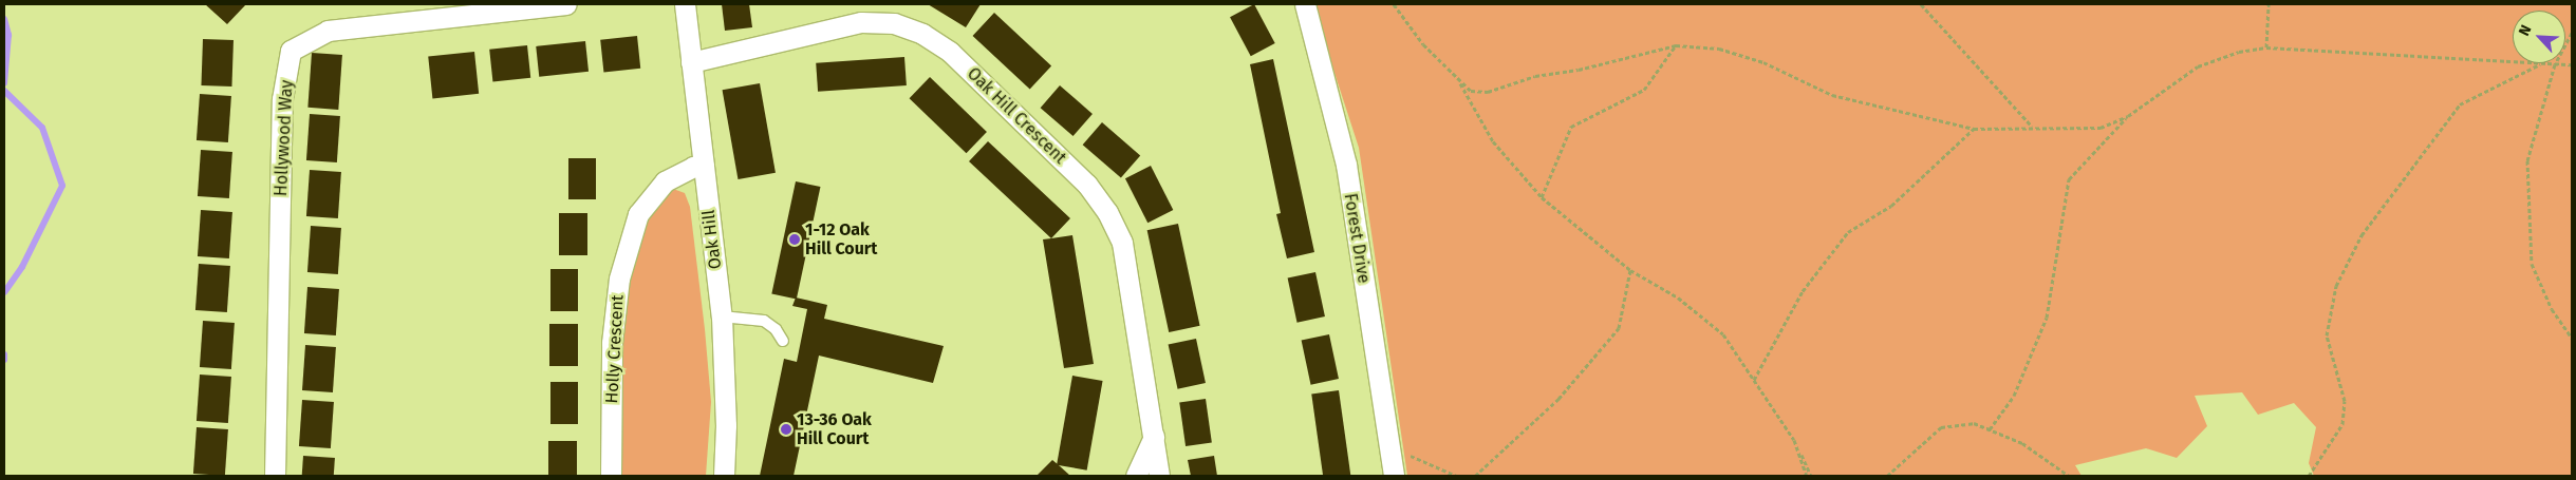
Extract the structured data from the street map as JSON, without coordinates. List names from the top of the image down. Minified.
{"streets":{"street":["Oak Hill Crescent","Hollywood Way","Forest Drive","Oak Hill","Holly Crescent"]},"crossings":[["Oak Hill Crescent","Oak Hill"],["Oak Hill","Holly Crescent"]],"places":["1-12 Oak Hill Court","13-36 Oak Hill Court"],"north":"top left"}
